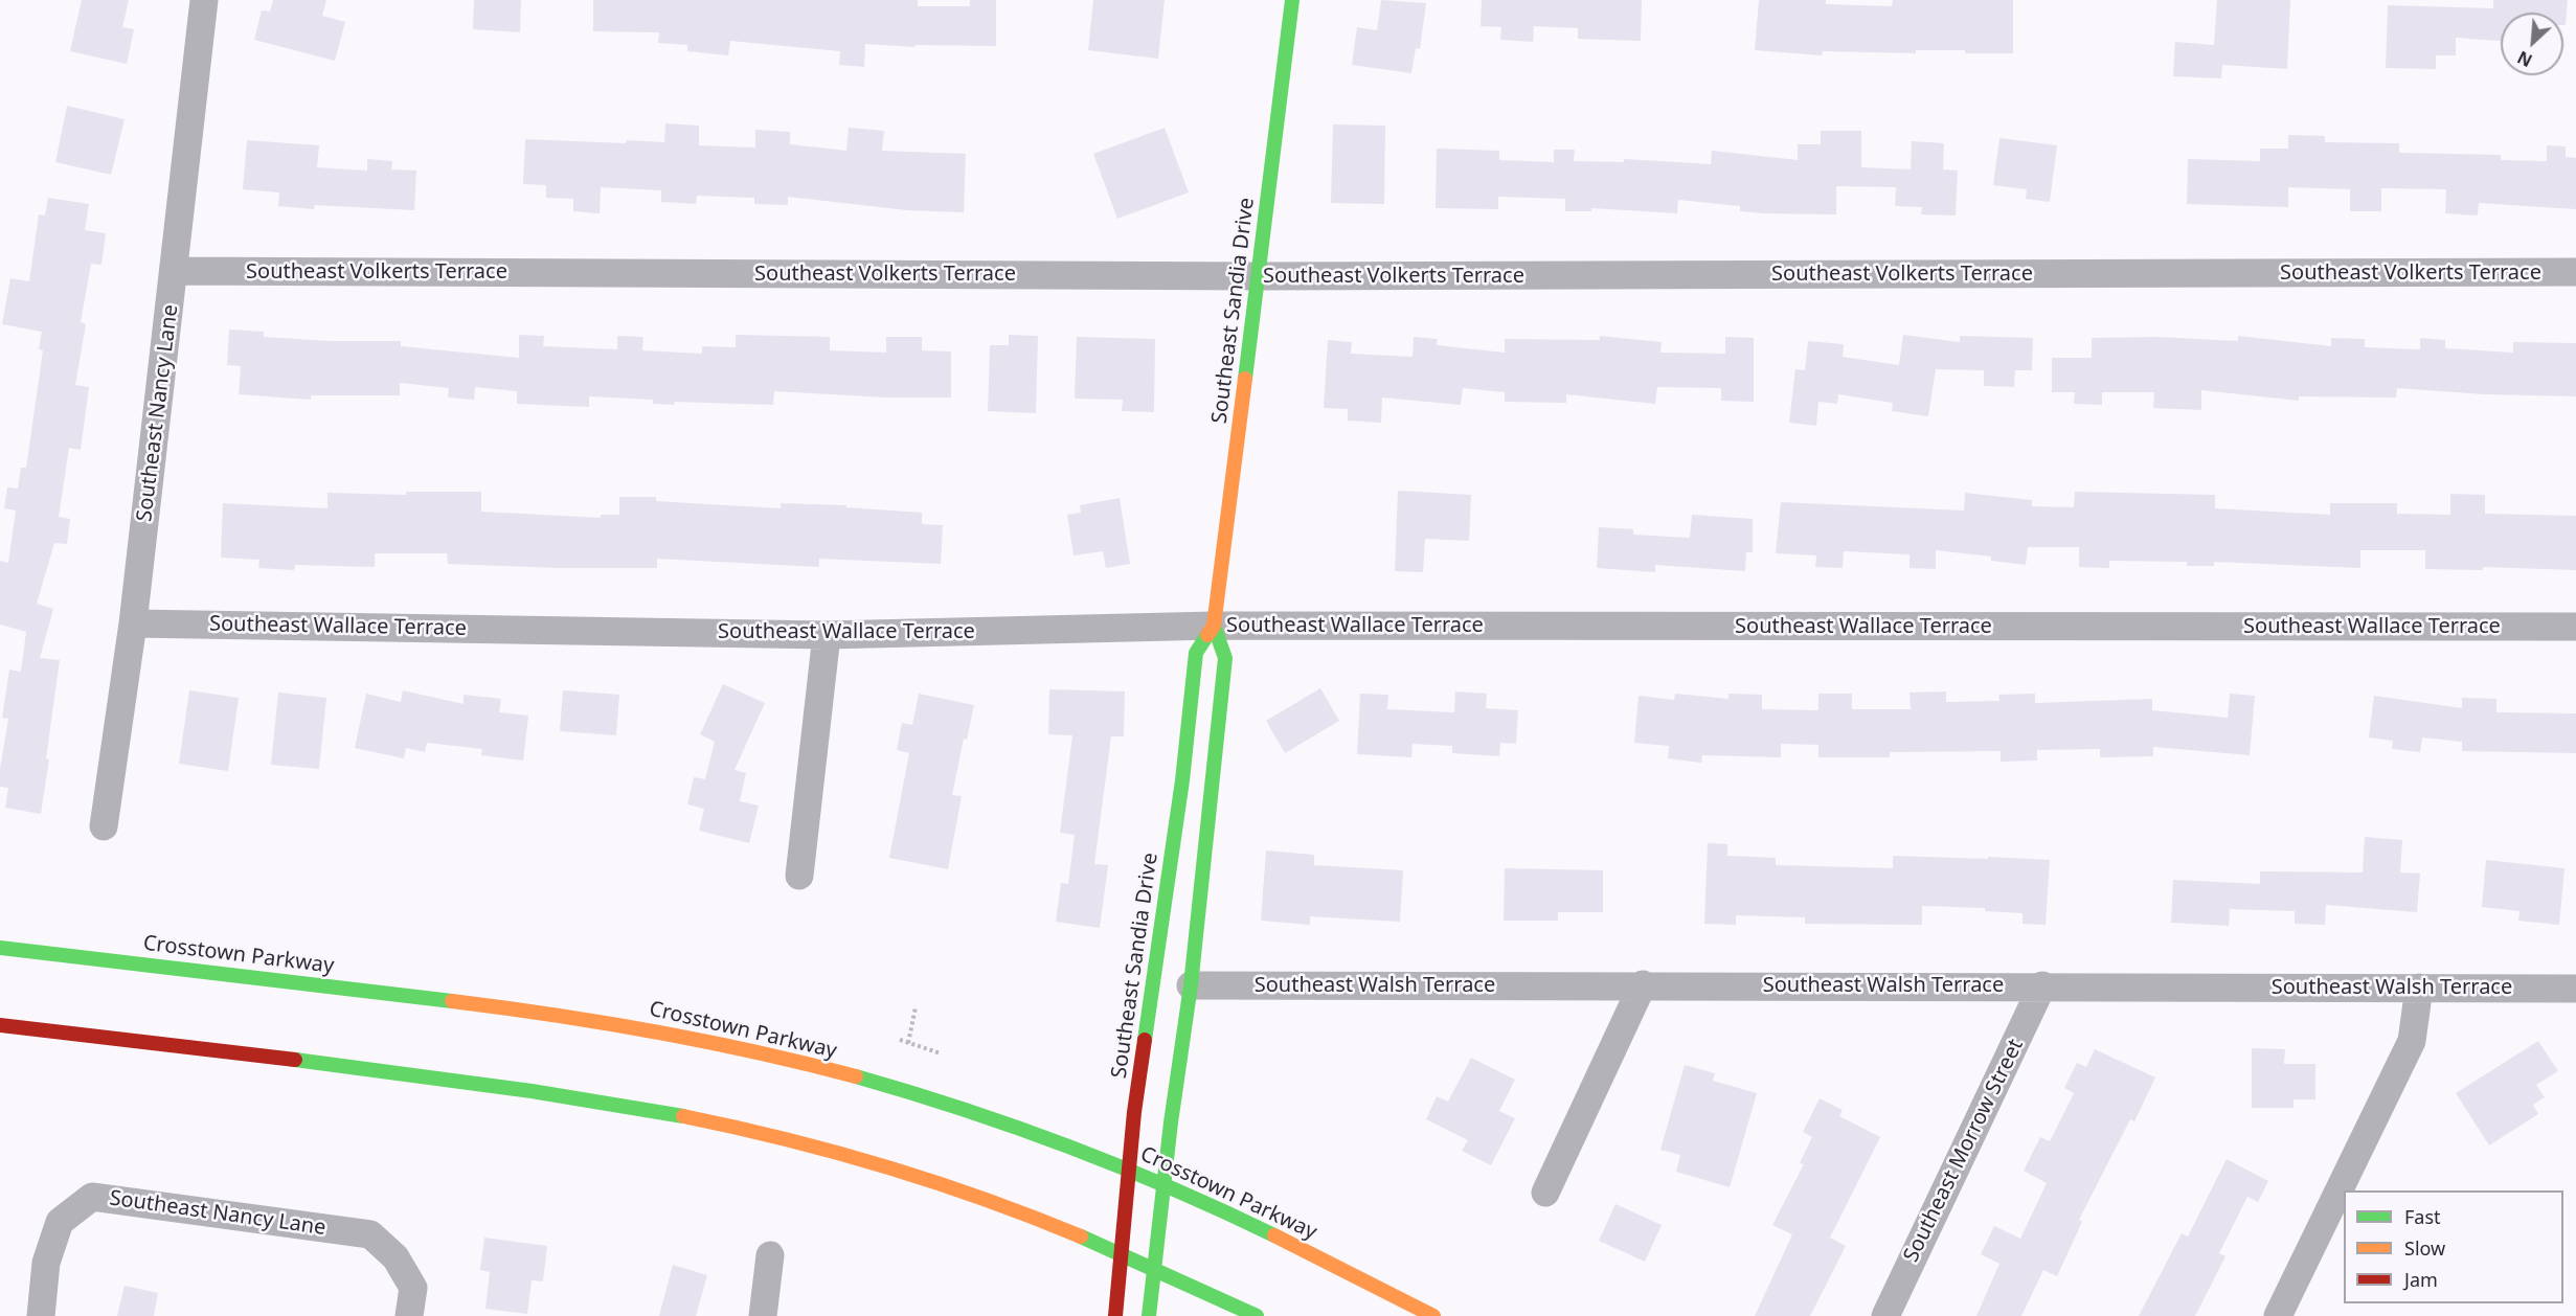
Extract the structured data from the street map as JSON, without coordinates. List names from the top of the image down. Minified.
{"streets":{"main road":["Southeast Sandia Drive","Crosstown Parkway"],"street":["Southeast Volkerts Terrace","Southeast Nancy Lane","Southeast Wallace Terrace","Southeast Walsh Terrace","Southeast Morrow Street"]},"crossings":[["Southeast Volkerts Terrace","Southeast Sandia Drive"],["Southeast Volkerts Terrace","Southeast Nancy Lane"],["Southeast Sandia Drive","Southeast Wallace Terrace"],["Southeast Sandia Drive","Crosstown Parkway"],["Southeast Sandia Drive","Southeast Walsh Terrace"],["Southeast Nancy Lane","Southeast Wallace Terrace"],["Southeast Walsh Terrace","Southeast Morrow Street"]],"legend":["Fast","Slow","Jam"],"north":"bottom left"}
